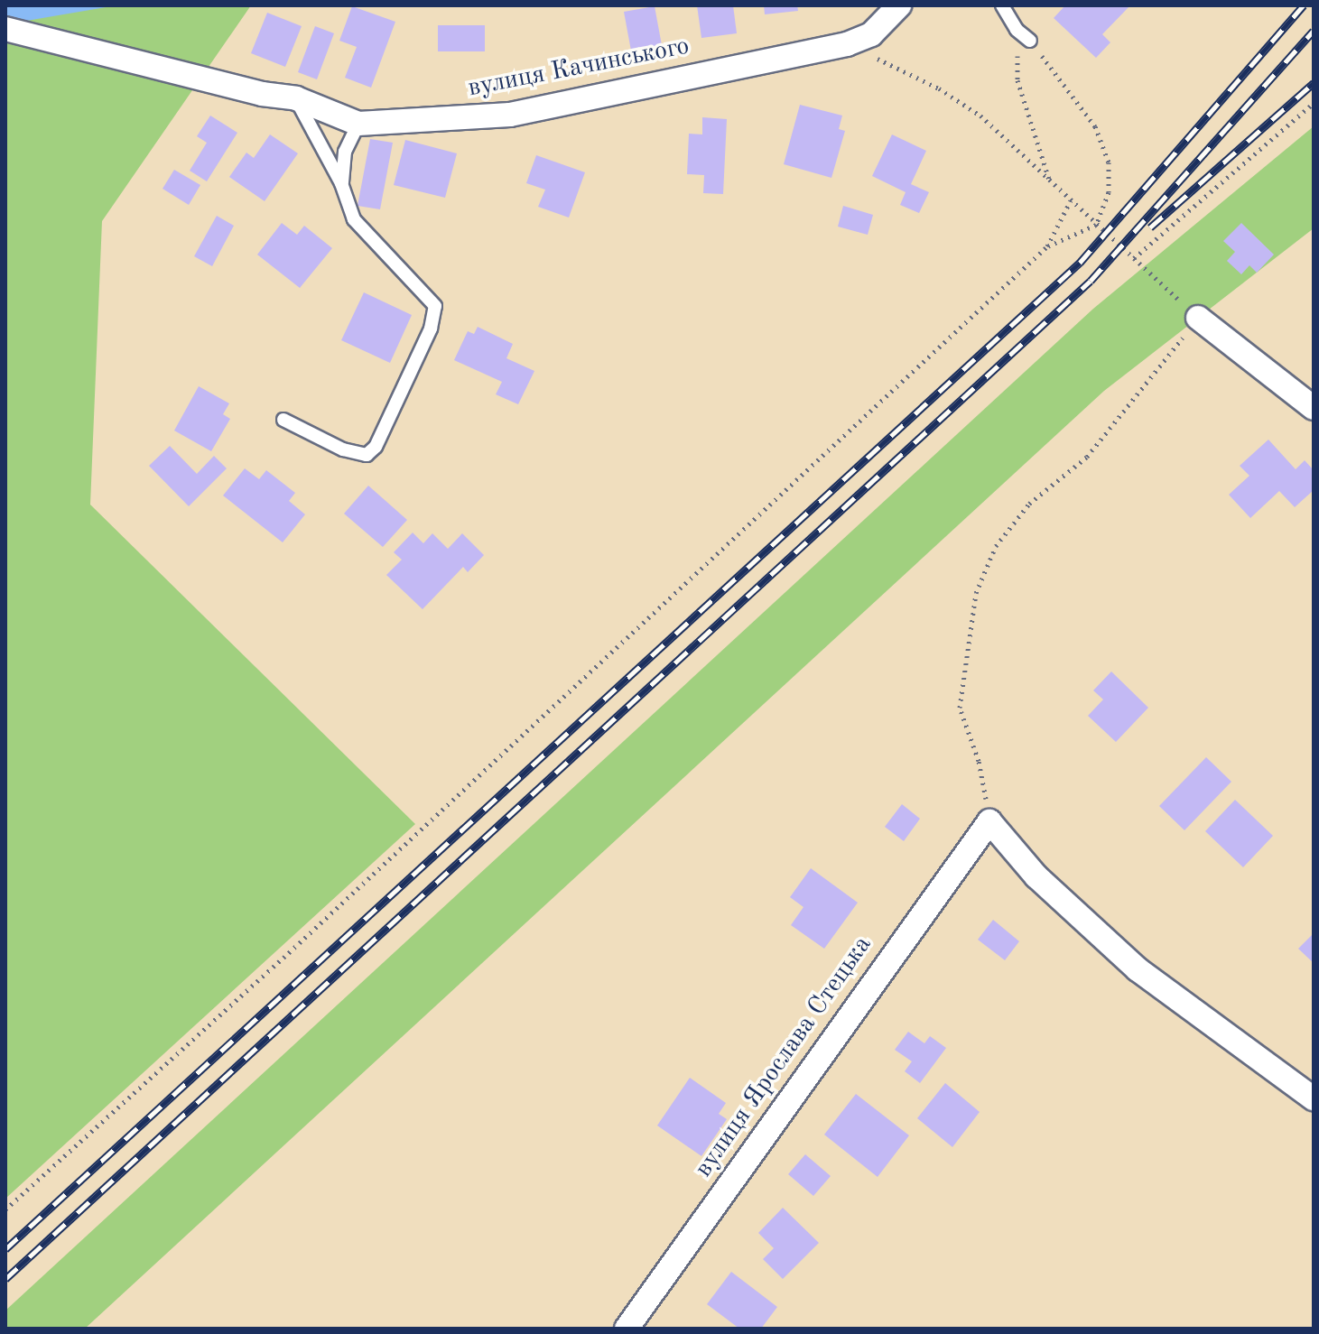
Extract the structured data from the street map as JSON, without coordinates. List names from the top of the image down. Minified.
{"streets":{"street":["вулиця Качинського","вулиця Ярослава Стецька"]}}
